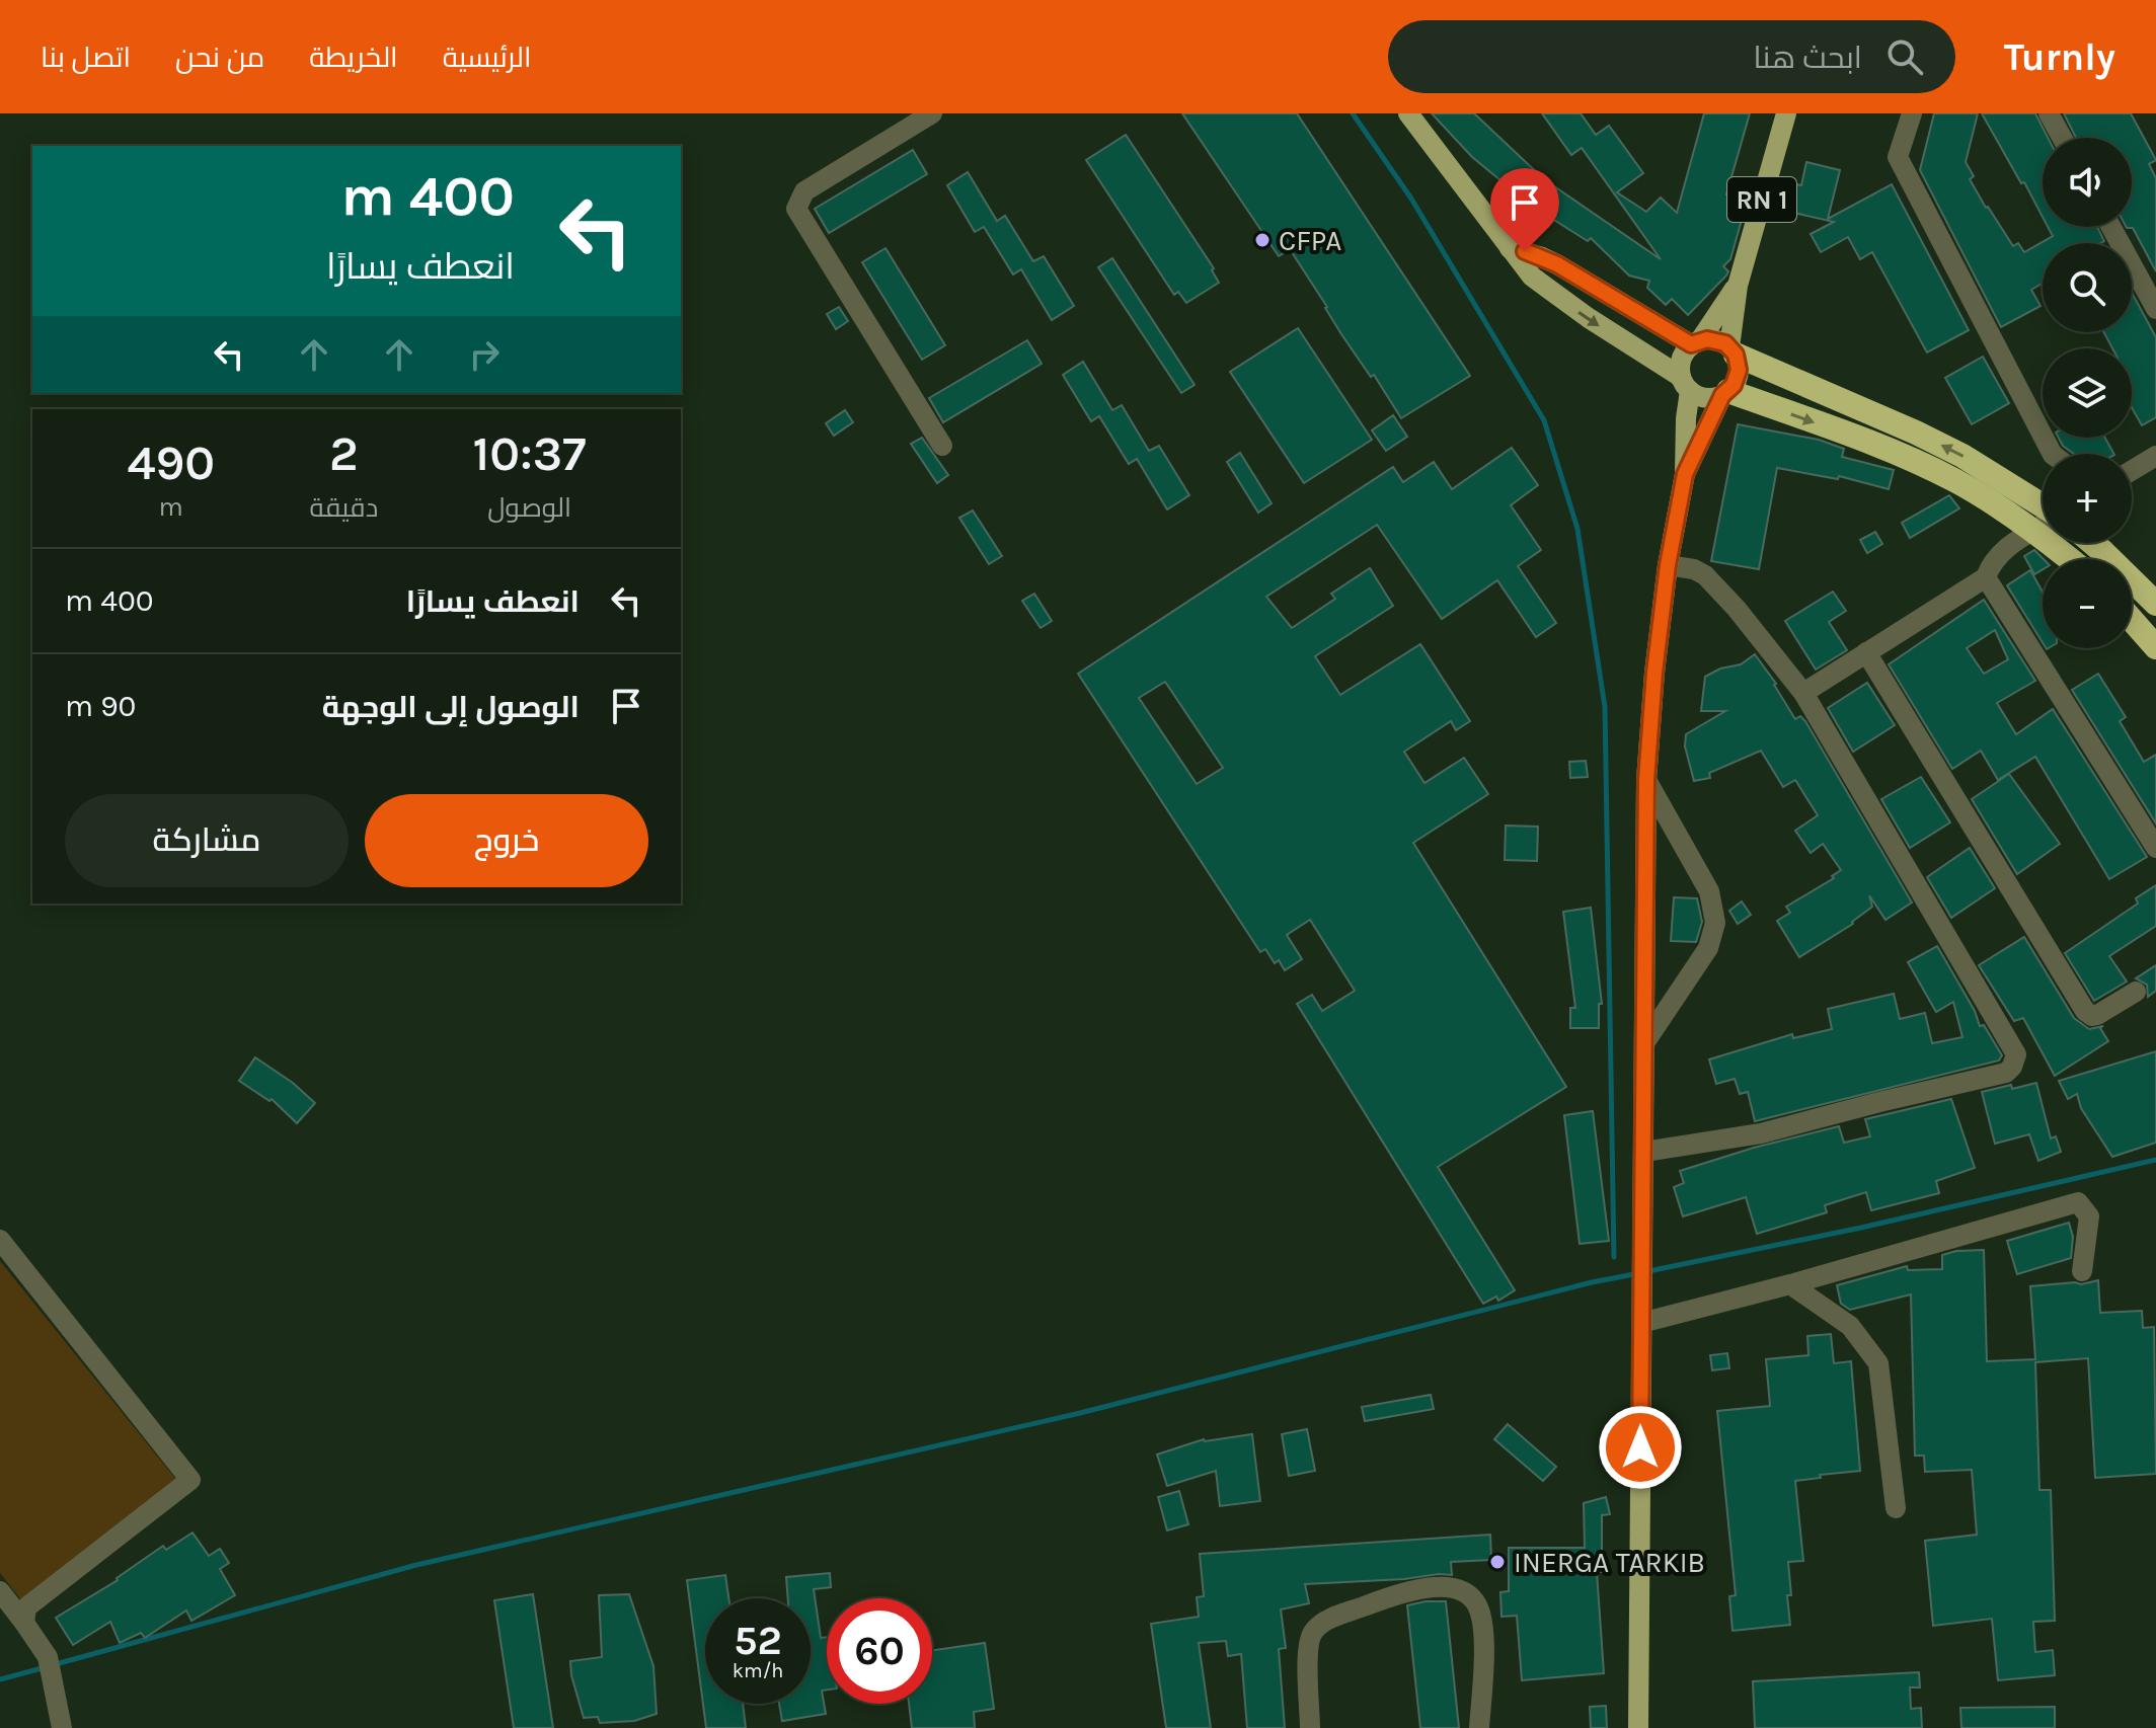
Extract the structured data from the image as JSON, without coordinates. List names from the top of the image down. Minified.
{"streets":{"main road":["RN 1"]},"places":["CFPA","INERGA TARKIB"],"page":{"header":"Turnly","search":"ابحث هنا","nav":["الرئيسية","الخريطة","من نحن","اتصل بنا"],"map_buttons":["+","−"],"turn":["400 m","انعطف يسارًا"],"eta":["10:37","الوصول","2","دقيقة","490","m"],"list":[{"name":"انعطف يسارًا","value":"400 m"},{"name":"الوصول إلى الوجهة","value":"90 m"}],"buttons":["خروج","مشاركة"],"speed":"52 km/h","limit":"60"}}
